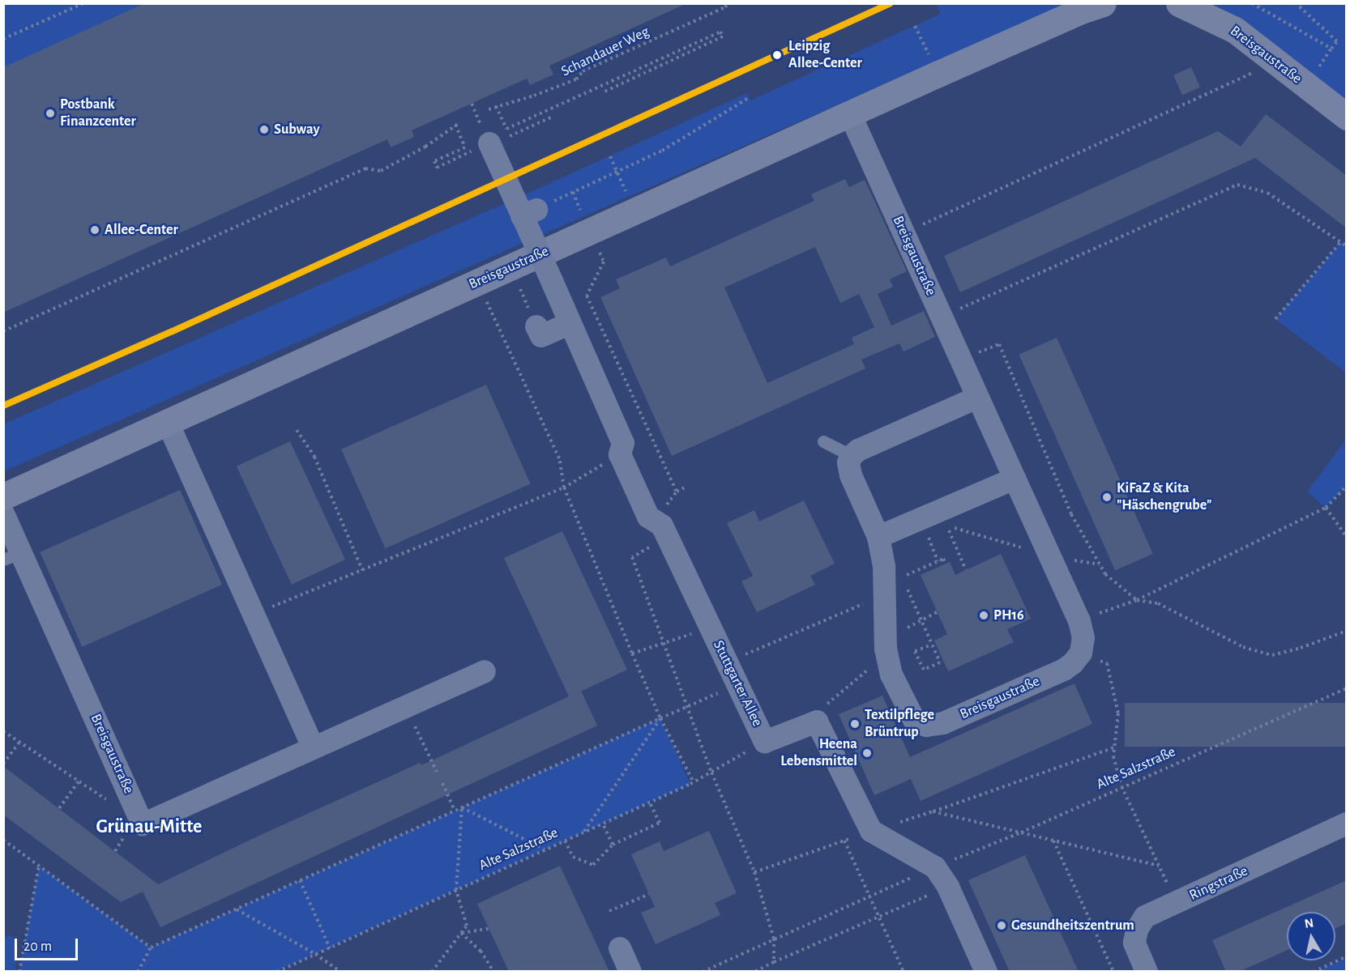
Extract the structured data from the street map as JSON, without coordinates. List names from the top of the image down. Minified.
{"streets":{"street":["Breisgaustraße","Stuttgarter Allee","Ringstraße"],"path":["Schandauer Weg","Alte Salzstraße"]},"crossings":[["Stuttgarter Allee","Alte Salzstraße"]],"districts":["Grünau-Mitte"],"places":["Leipzig Allee-Center","Postbank Finanzcenter","Subway","Allee-Center","KiFaZ & Kita \"Häschengrube\"","PH16","Textilpflege Brüntrup","Heena Lebensmittel","Gesundheitszentrum"],"scale_bar":"20 m","north":"top"}
